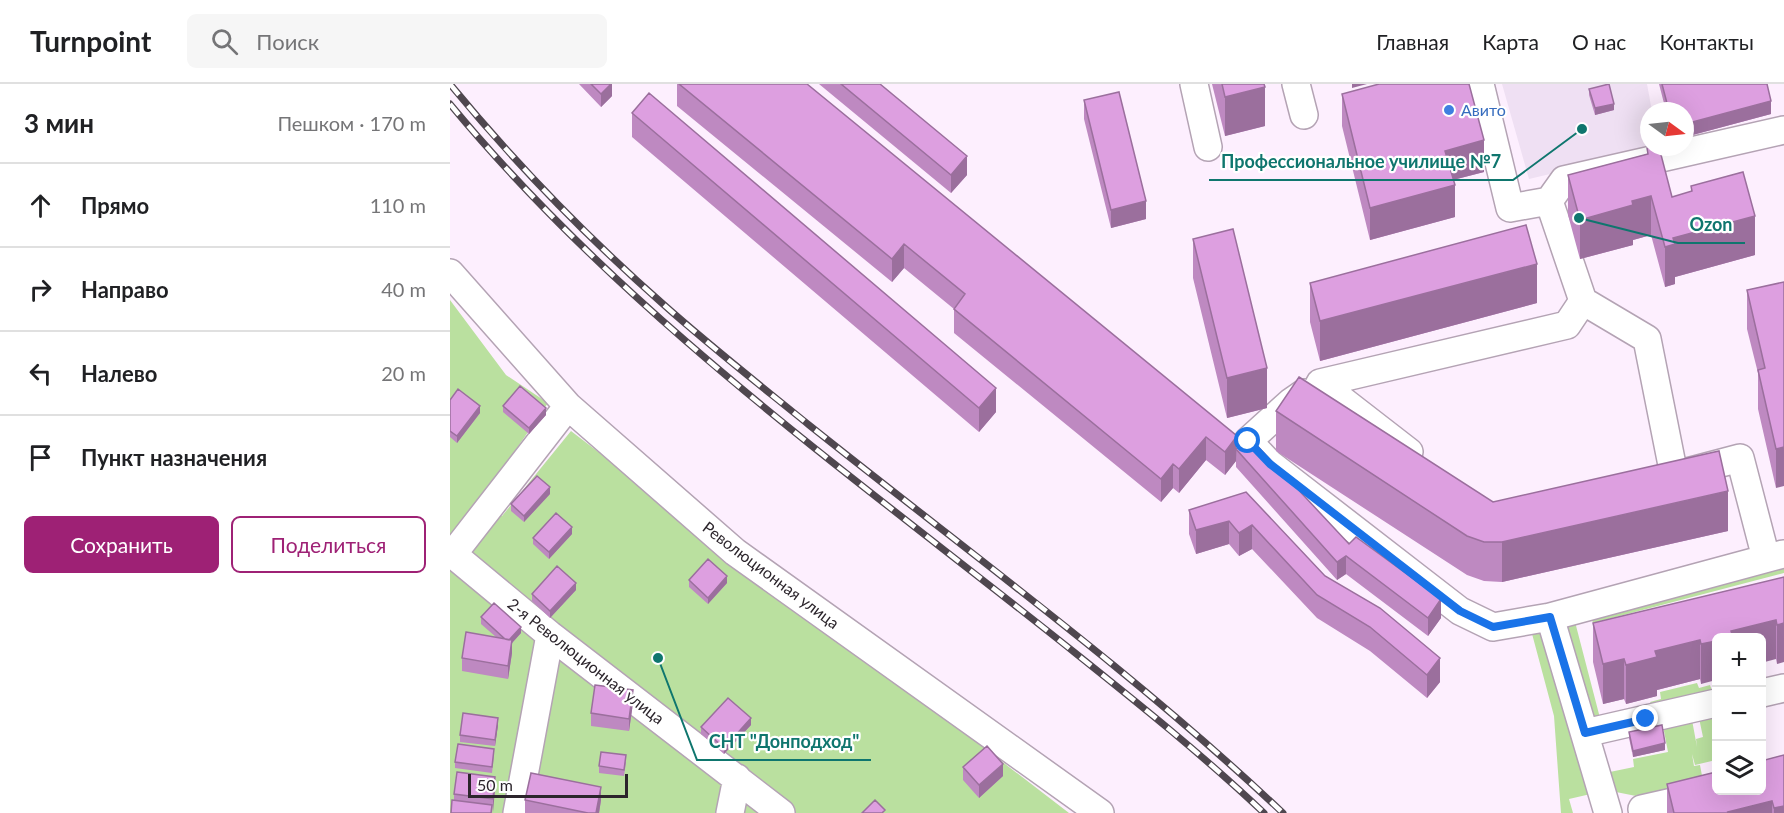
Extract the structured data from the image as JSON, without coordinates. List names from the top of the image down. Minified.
{"streets":{"street":["Революционная улица","2-я Революционная улица"]},"places":["Авито","Профессиональное училище №7","Ozon","СНТ \"Донподход\""],"scale_bar":"50 m","north":"right","page":{"header":"Turnpoint","search":"Поиск","nav":["Главная","Карта","О нас","Контакты"],"heading":["3 мин","Пешком · 170 m"],"list":[["Прямо","110 m"],["Направо","40 m"],["Налево","20 m"],"Пункт назначения"],"buttons":["Сохранить","Поделиться"],"map_buttons":["+","−"],"scale":"50 m"}}
